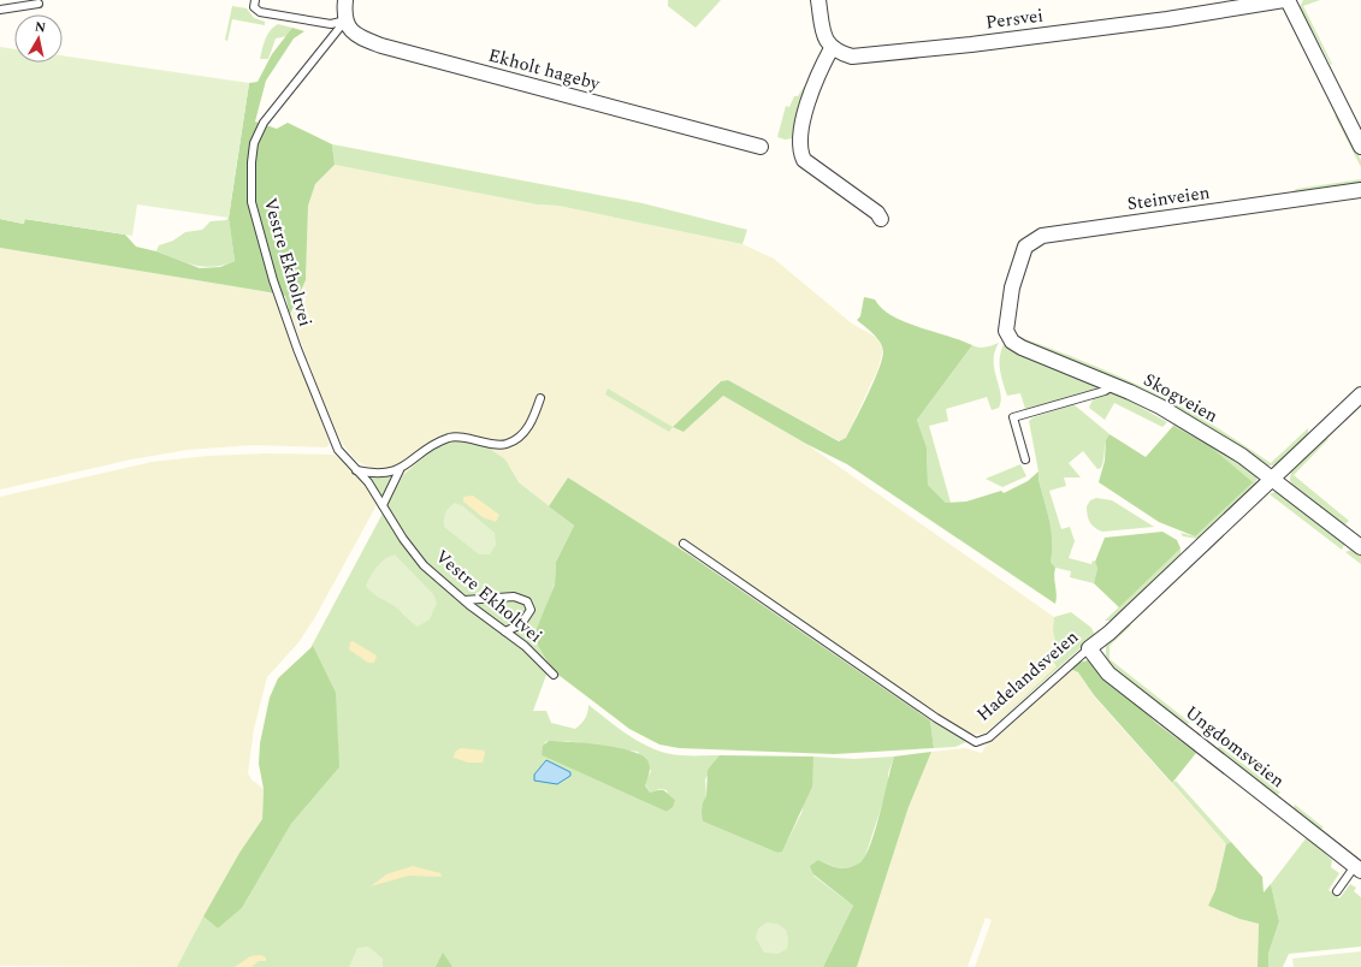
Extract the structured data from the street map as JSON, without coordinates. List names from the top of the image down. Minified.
{"streets":{"street":["Persvei","Ekholt hageby","Steinveien","Skogveien","Hadelandsveien","Ungdomsveien"],"lane":["Vestre Ekholtvei"]},"crossings":[["Ekholt hageby","Vestre Ekholtvei"],["Steinveien","Skogveien"],["Skogveien","Hadelandsveien"],["Hadelandsveien","Ungdomsveien"]],"north":"top"}
